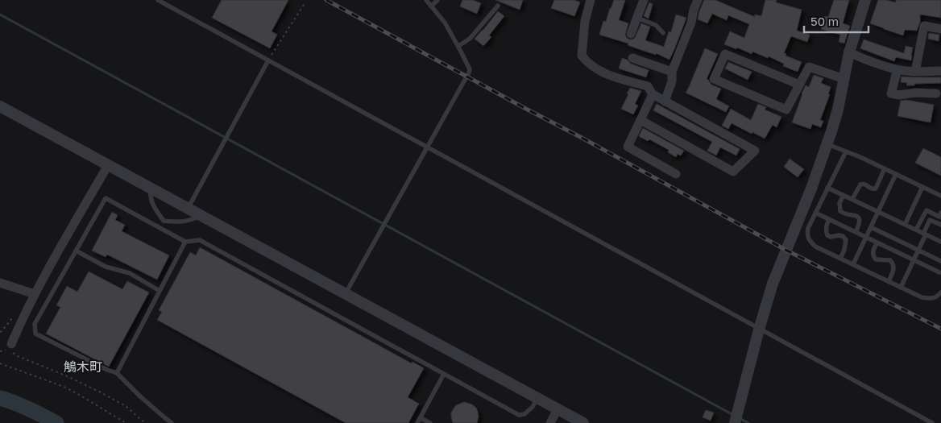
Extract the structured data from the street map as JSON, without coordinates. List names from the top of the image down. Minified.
{"districts":["鵤木町"],"scale_bar":"50 m"}
